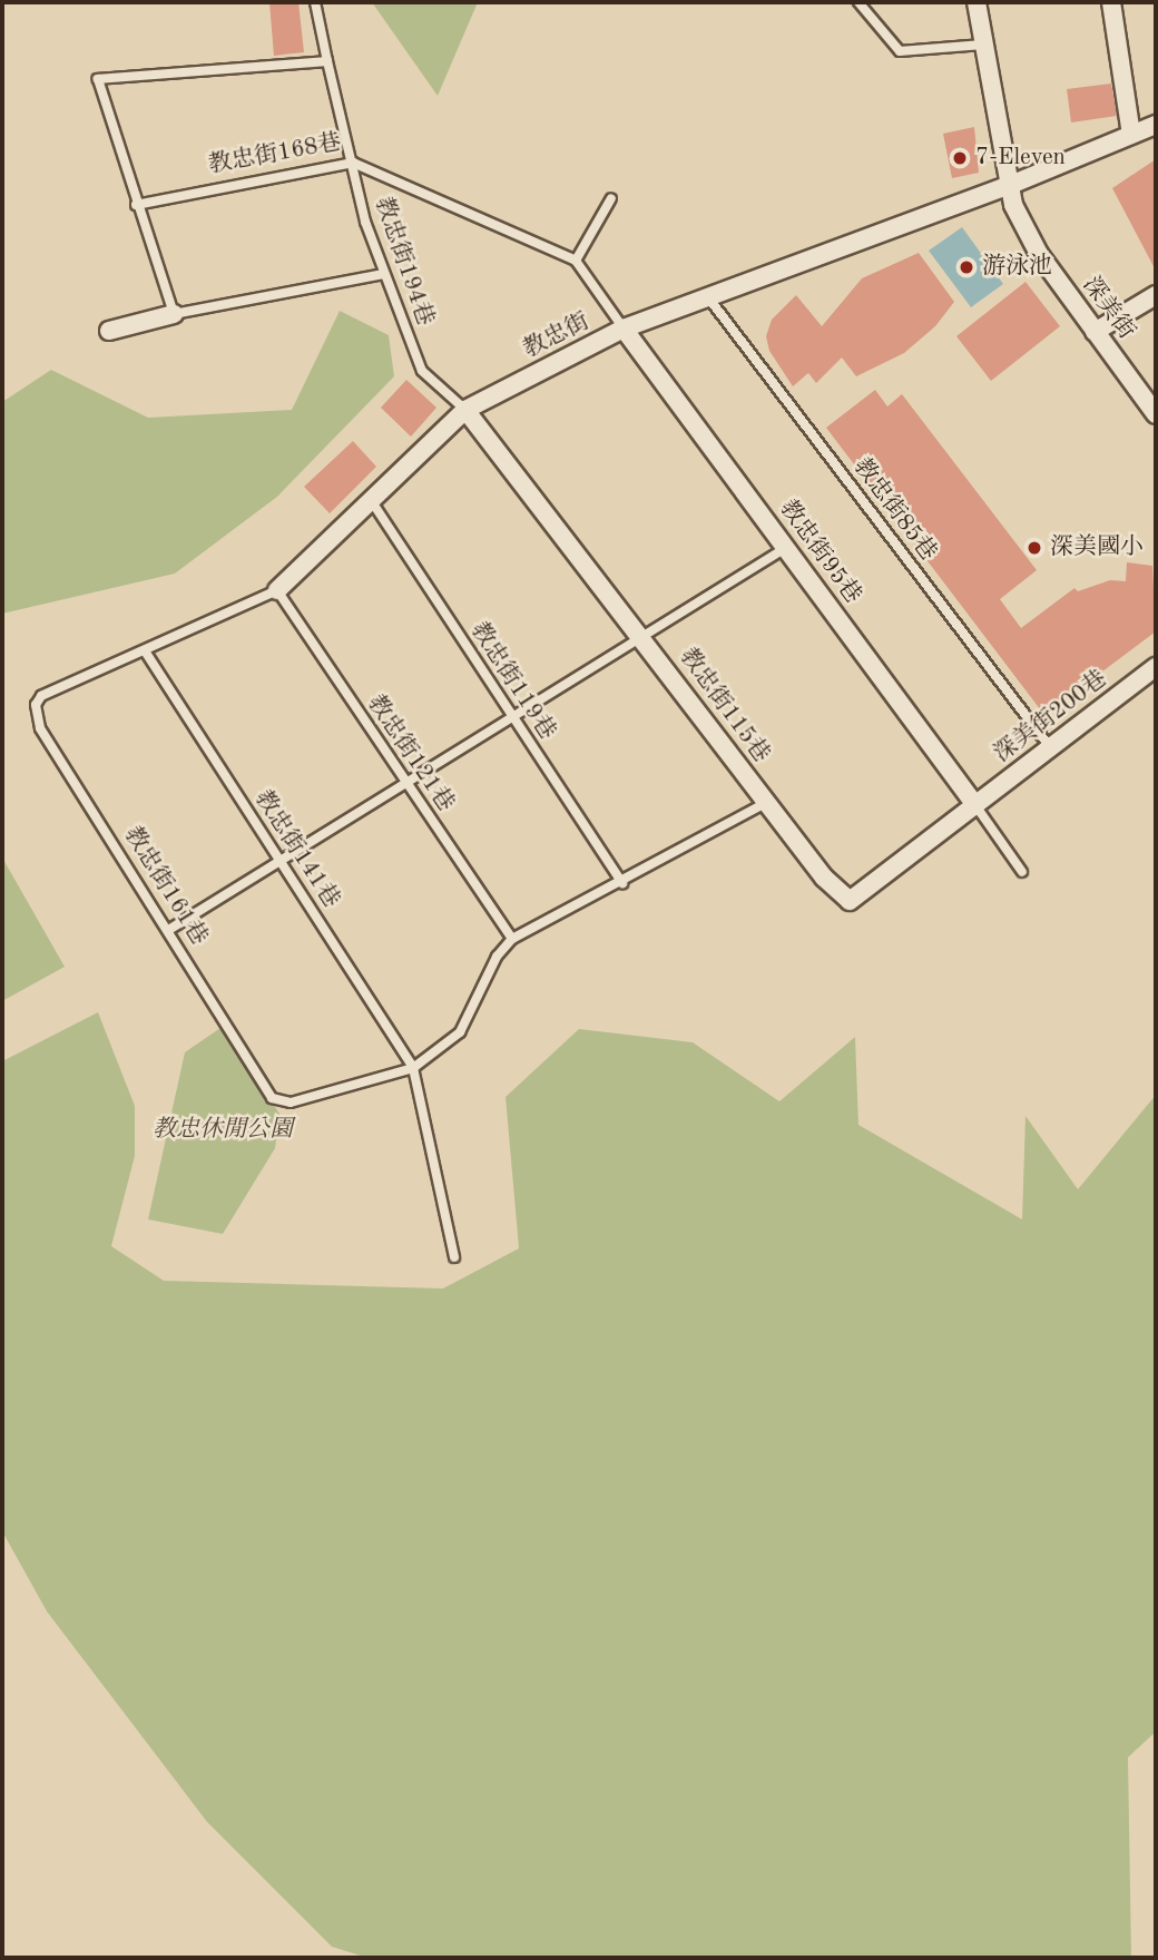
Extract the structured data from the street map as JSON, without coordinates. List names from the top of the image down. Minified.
{"streets":{"street":["深美街","教忠街","教忠街95巷","教忠街115巷","深美街200巷"],"lane":["教忠街168巷","教忠街194巷","教忠街85巷","教忠街119巷","教忠街121巷","教忠街141巷","教忠街161巷"]},"crossings":[["教忠街168巷","教忠街194巷"],["教忠街194巷","教忠街"],["教忠街194巷","教忠街115巷"],["深美街","教忠街"],["教忠街","教忠街85巷"],["教忠街","教忠街95巷"],["教忠街","教忠街119巷"],["教忠街","教忠街115巷"],["教忠街","教忠街121巷"],["教忠街","教忠街141巷"],["教忠街","教忠街161巷"],["教忠街85巷","深美街200巷"],["教忠街95巷","教忠街115巷"],["教忠街95巷","深美街200巷"],["教忠街115巷","深美街200巷"],["教忠街141巷","教忠街161巷"]],"parks":["教忠休閒公園"],"places":["7-Eleven","游泳池","深美國小"]}
